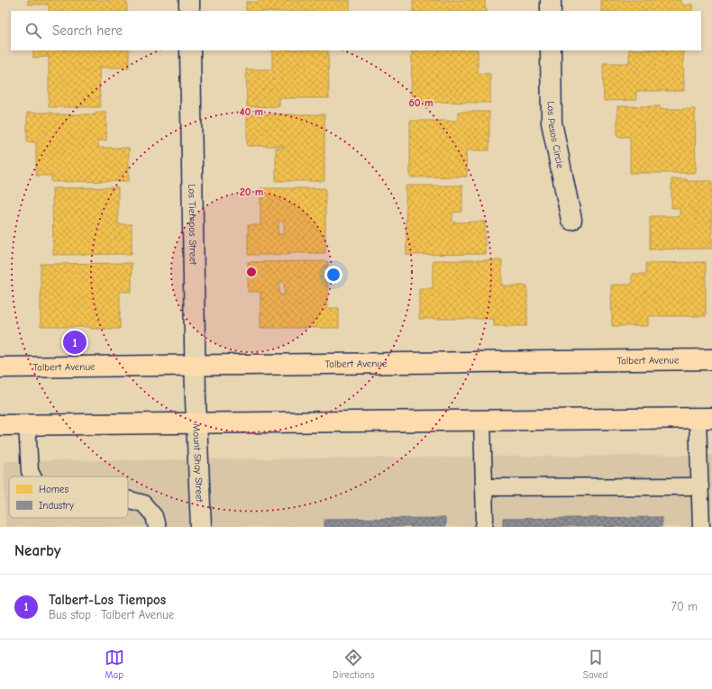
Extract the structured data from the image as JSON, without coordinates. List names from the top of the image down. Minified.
{"streets":{"main road":["Talbert Avenue"],"street":["Los Pesos Circle","Los Tiempos Street","Mount Shay Street"]},"crossings":[["Los Tiempos Street","Talbert Avenue"],["Los Tiempos Street","Mount Shay Street"]],"legend":["Homes","Industry"],"page":{"search":"Search here","pins":"1","heading":"Nearby","list":[{"mark":"1","name":"Talbert-Los Tiempos","note":"Bus stop · Talbert Avenue","value":"70 m"}],"nav":["Map","Directions","Saved"]},"rings":["60 m","40 m","20 m"]}
